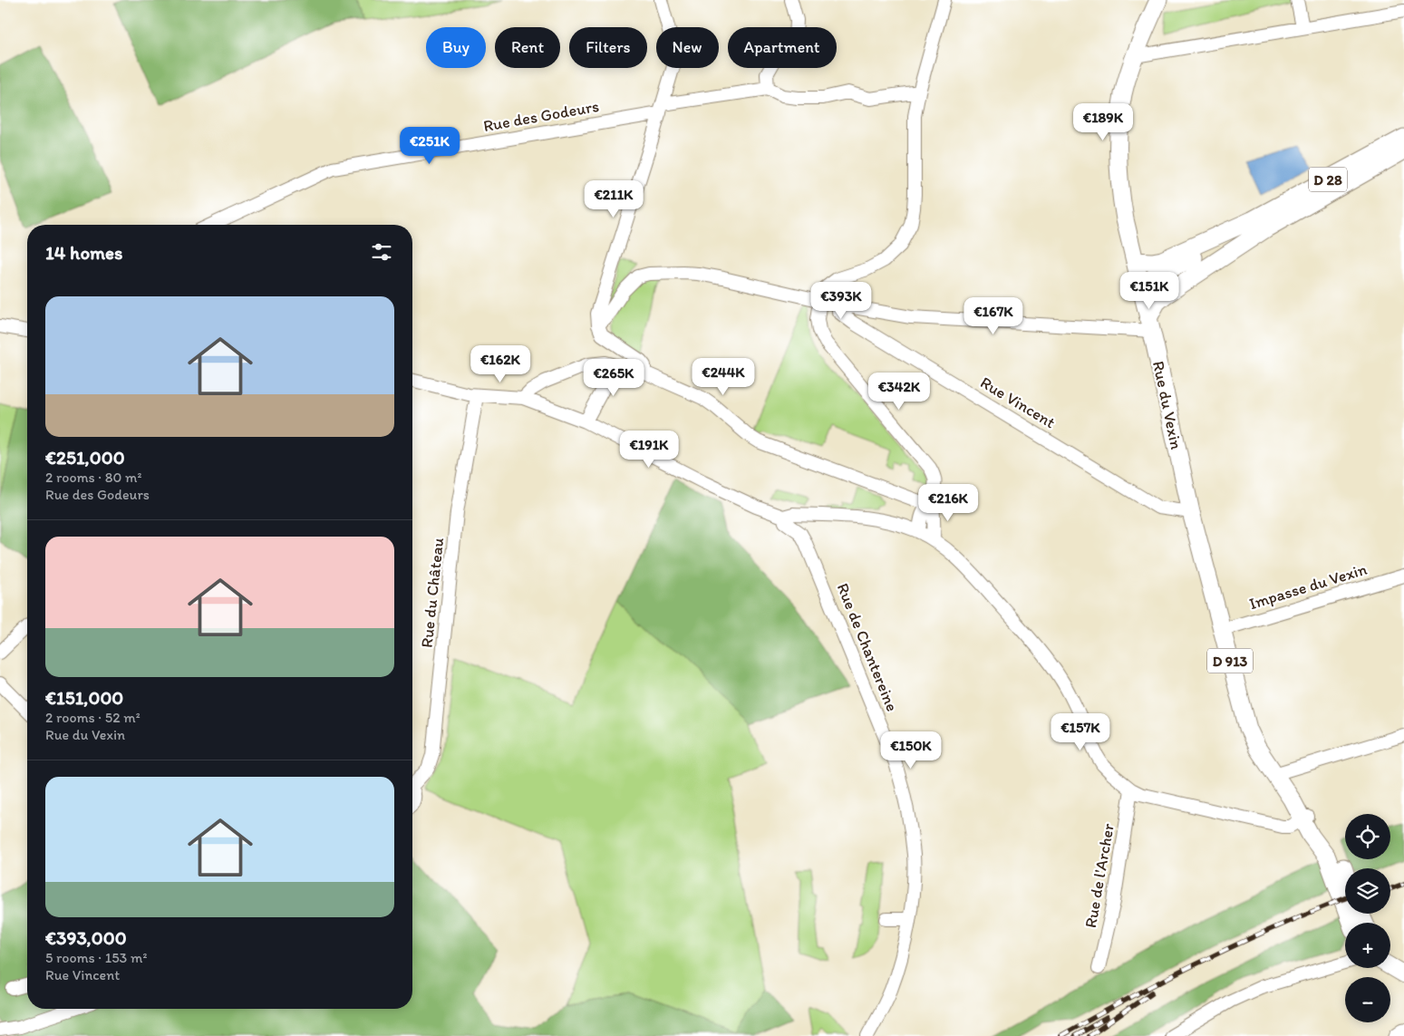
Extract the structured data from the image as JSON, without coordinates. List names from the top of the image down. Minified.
{"streets":{"main road":["D 28","Rue du Vexin","D 913"],"street":["Rue des Godeurs","Rue Vincent","Impasse du Vexin","Rue du Château","Rue de Chantereine","Rue de l'Archer"]},"crossings":[["D 28","Rue du Vexin"],["Rue Vincent","Rue du Vexin"],["Rue du Vexin","Impasse du Vexin"]],"page":{"chip":["Buy","Rent","Filters","New","Apartment"],"price":["€189K","€251K","€211K","€151K","€393K","€167K","€162K","€244K","€265K","€342K","€191K","€216K","€157K","€150K"],"heading":"14 homes","list":[{"name":"€251,000","note":"2 rooms · 80 m² · Rue des Godeurs"},{"name":"€151,000","note":"2 rooms · 52 m² · Rue du Vexin"},{"name":"€393,000","note":"5 rooms · 153 m² · Rue Vincent"}],"map_buttons":["+","−"]}}
